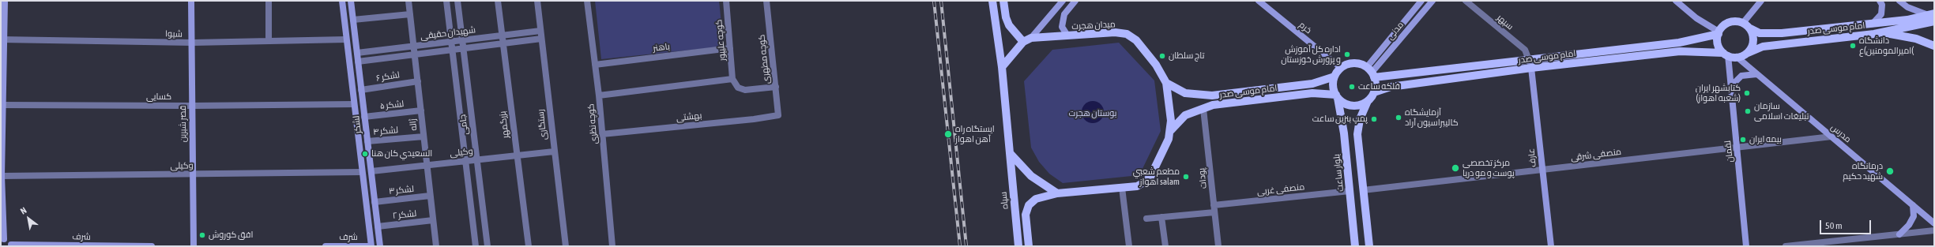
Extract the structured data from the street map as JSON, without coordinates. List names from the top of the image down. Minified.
{"streets":{"main road":["میدان هجرت","امام موسی صدر","بلوار ساعت","سپاه"],"street":["سپهر","خرم","مدنی","شهیدان حقیقی","شیوا","کوچه علیپور","باهنر","کوچه مطهری","لشکر ۶","کسایی","لشکر ۵","بهشتی","قصر شیرین","کوچه نظری","لشکر","ژاله","جامی","بزرگمهر","رستگاری","لشکر ۴","مدرس","لقمان","وکیلی","منصفی شرقی","عارف","پودات","منصفی غربی","لشکر ۳","لشکر ۲","شرف"]},"crossings":[["سپهر","امام موسی صدر"],["میدان هجرت","امام موسی صدر"],["خرم","امام موسی صدر"],["خرم","مدنی"],["خرم","بلوار ساعت"],["امام موسی صدر","مدنی"],["امام موسی صدر","مدرس"],["امام موسی صدر","لقمان"],["امام موسی صدر","عارف"],["امام موسی صدر","بلوار ساعت"],["امام موسی صدر","پودات"],["مدنی","بلوار ساعت"],["شهیدان حقیقی","لشکر"],["شهیدان حقیقی","ژاله"],["شهیدان حقیقی","جامی"],["شهیدان حقیقی","بزرگمهر"],["شهیدان حقیقی","رستگاری"],["شیوا","قصر شیرین"],["شیوا","لشکر"],["کوچه علیپور","باهنر"],["باهنر","کوچه نظری"],["کوچه مطهری","بهشتی"],["لشکر ۶","لشکر"],["لشکر ۶","ژاله"],["کسایی","قصر شیرین"],["کسایی","لشکر"],["لشکر ۵","لشکر"],["لشکر ۵","ژاله"],["بهشتی","کوچه نظری"],["قصر شیرین","وکیلی"],["لشکر","لشکر ۴"],["لشکر","وکیلی"],["لشکر","لشکر ۳"],["لشکر","لشکر ۲"],["لشکر","شرف"],["ژاله","لشکر ۴"],["ژاله","وکیلی"],["ژاله","لشکر ۳"],["ژاله","لشکر ۲"],["جامی","وکیلی"],["بزرگمهر","وکیلی"],["رستگاری","وکیلی"],["مدرس","لقمان"],["مدرس","منصفی شرقی"],["لقمان","منصفی شرقی"],["منصفی شرقی","عارف"],["بلوار ساعت","منصفی غربی"],["پودات","منصفی غربی"]],"parks":["بوستان هجرت"],"places":["دانشگاه امیرالمومنین)ع(","اداره کل آموزش و پرورش خوزستان","تاج سلطان","فلکه ساعت","کتابشهر ایران (شعبه اهواز)","سازمان تبلیغات اسلامی","آزمایشگاه کالیبراسیون آراد","پمپ بنزین ساعت","ایستگاه راه آهن اهواز","بیمه ایران","السعيدي كان هنا","مرکز تخصصی پوست و مو دریا","درمانگاه شهید حکیم","مطعم شعبي اهواز salam","افق کوروش"],"scale_bar":"50 m","north":"top left"}
